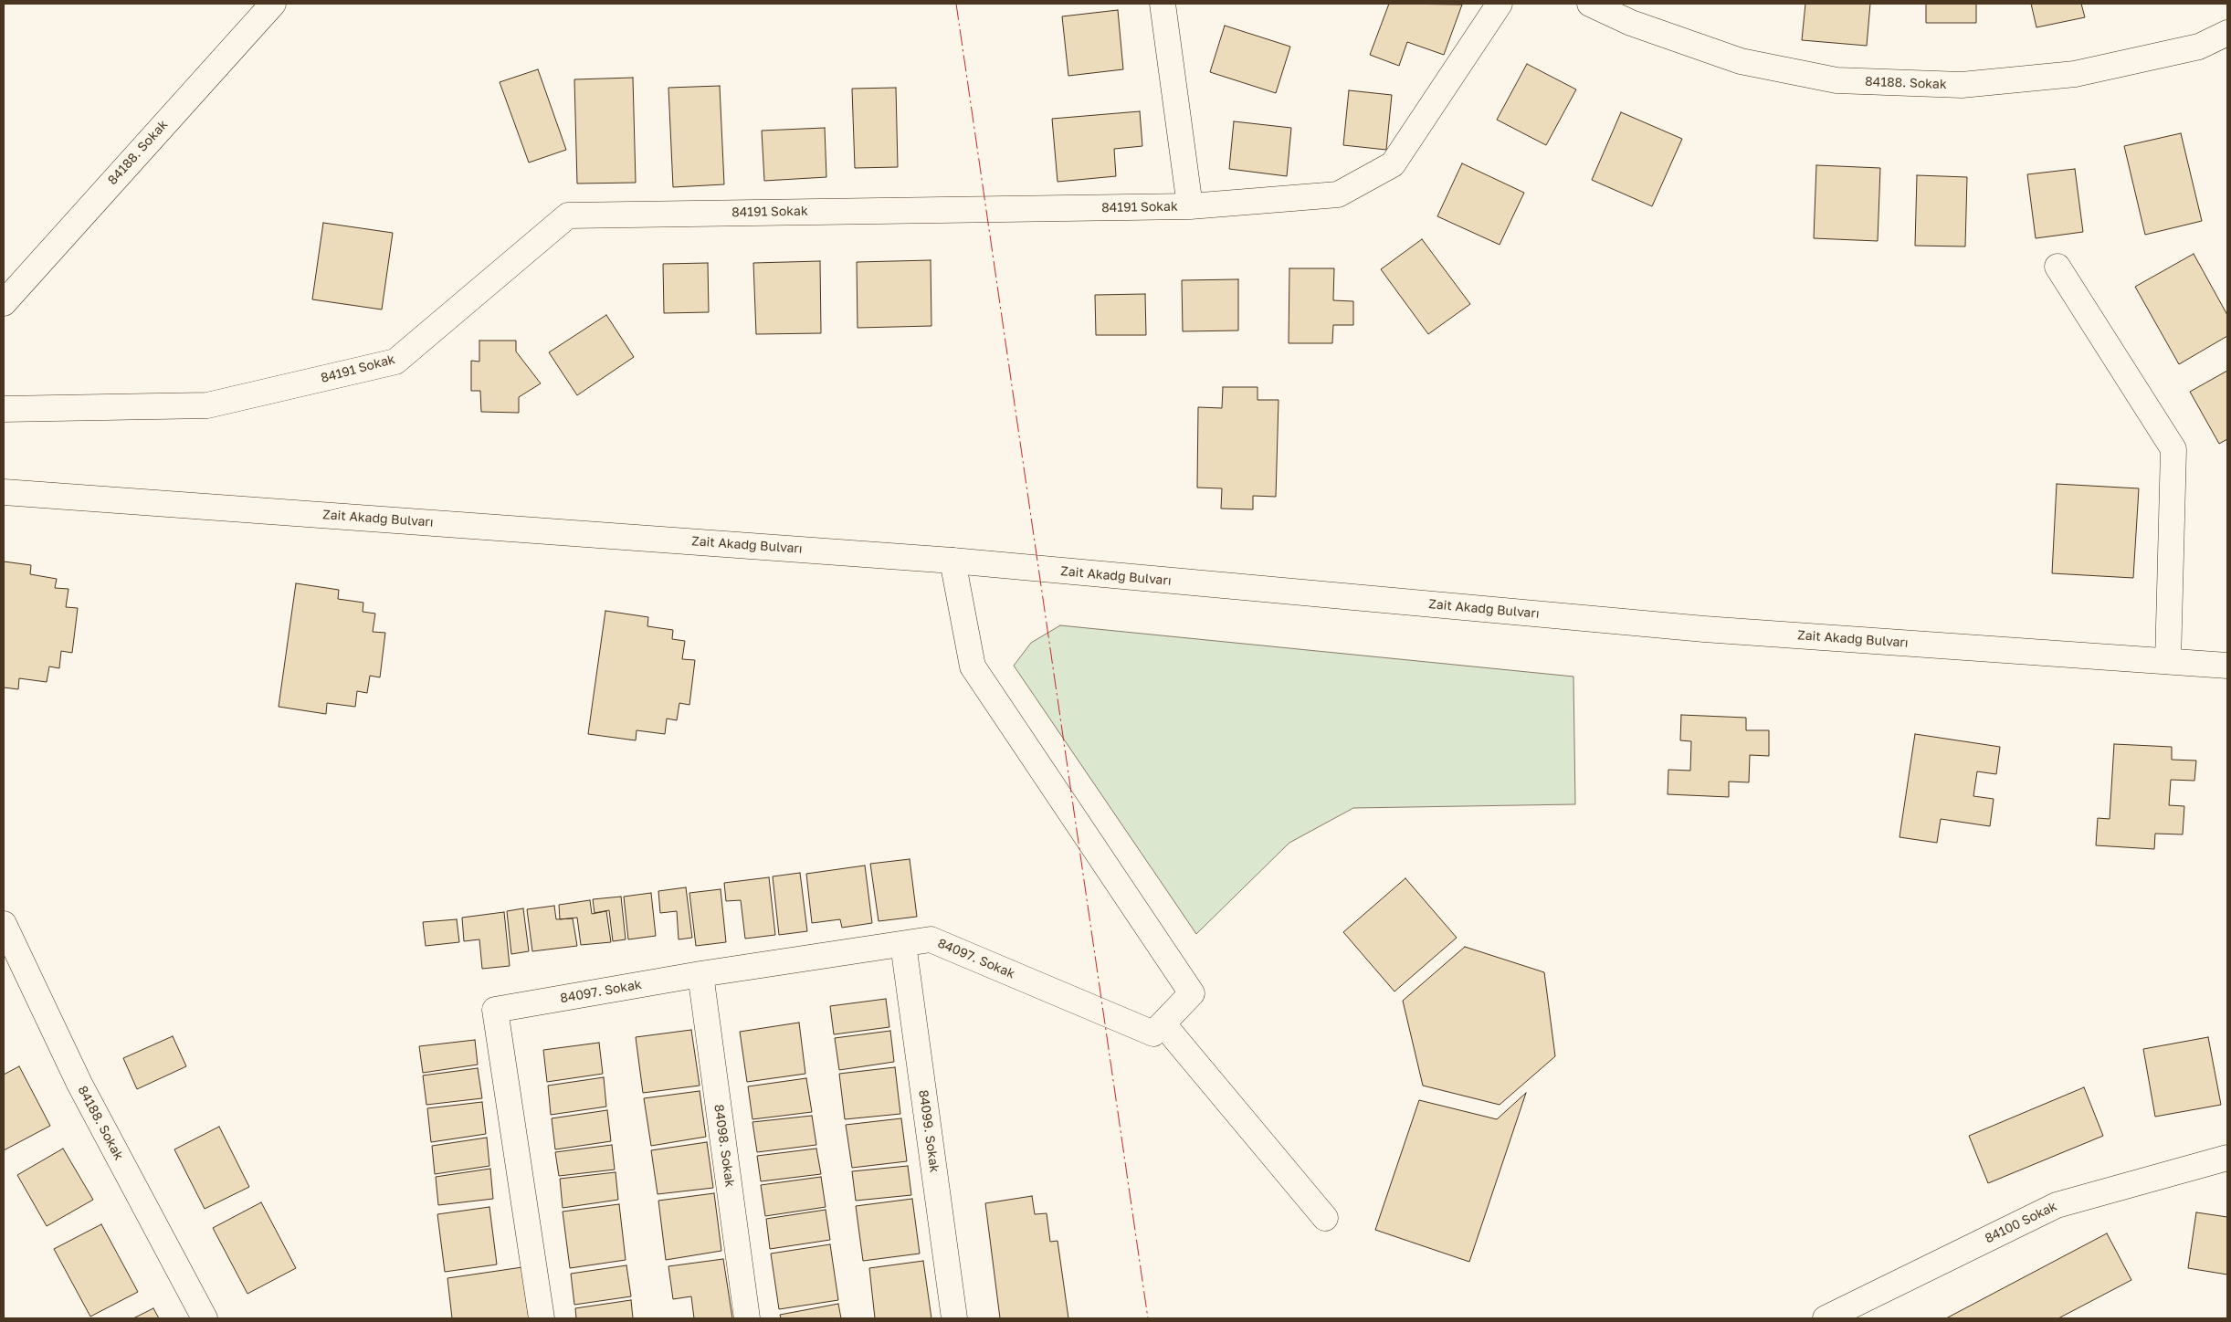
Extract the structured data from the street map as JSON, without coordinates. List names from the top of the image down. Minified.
{"streets":{"street":["84188. Sokak","84191 Sokak","Zait Akadğ Bulvarı","84097. Sokak","84099. Sokak","84098. Sokak","84100 Sokak"]},"crossings":[["84097. Sokak","84099. Sokak"],["84097. Sokak","84098. Sokak"]]}
